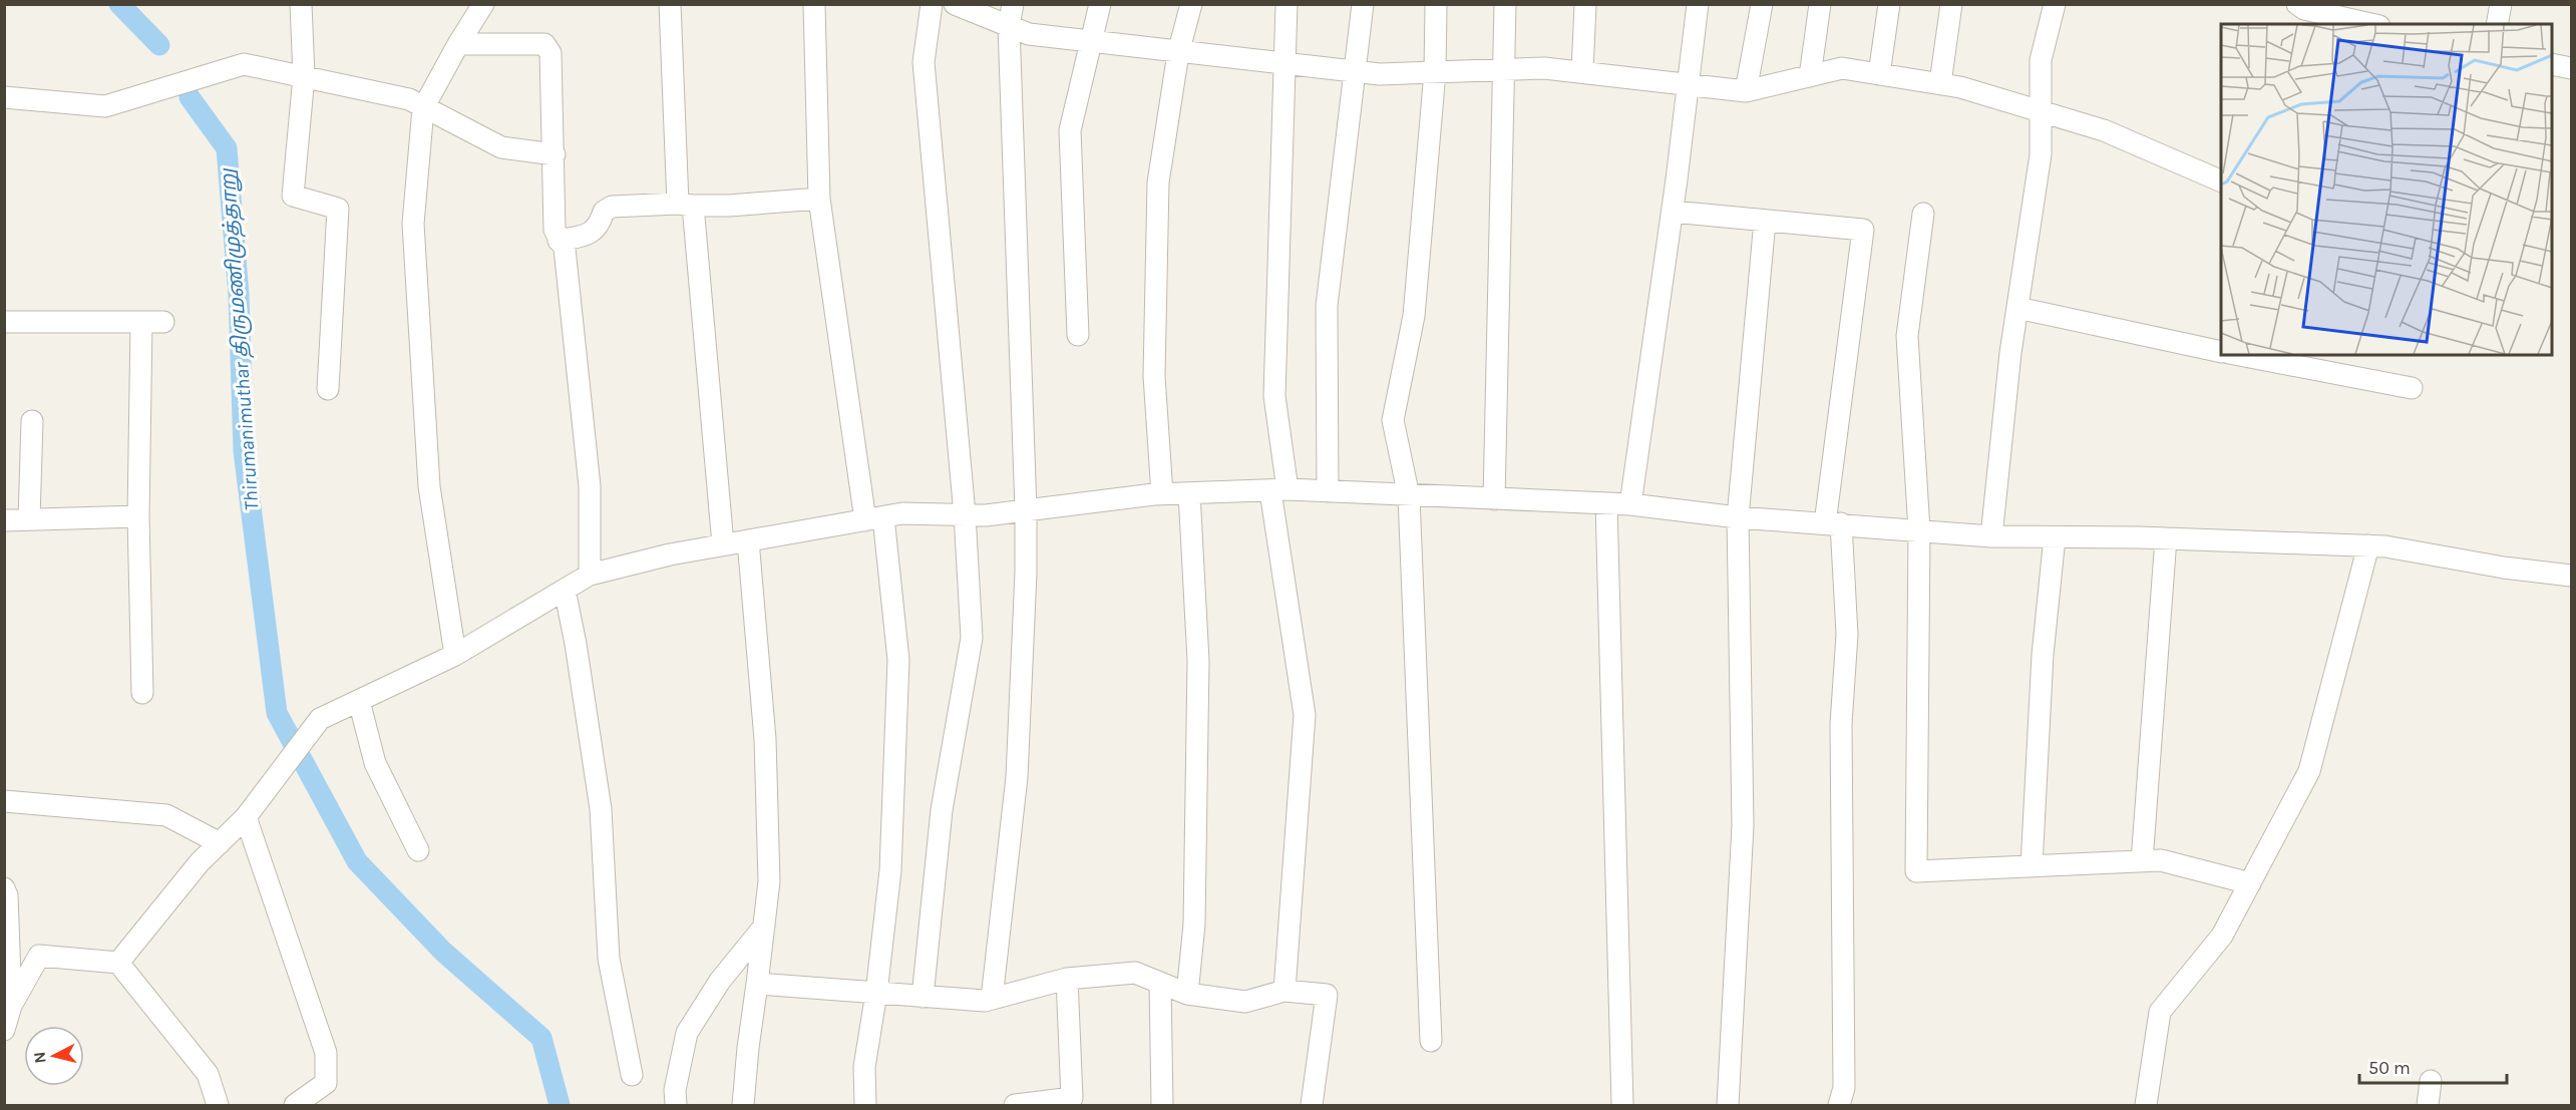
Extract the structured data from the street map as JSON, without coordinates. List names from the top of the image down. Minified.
{"water":["Thirumanimuthar திருமணிமுத்தாறு"],"scale_bar":"50 m","north":"left"}
